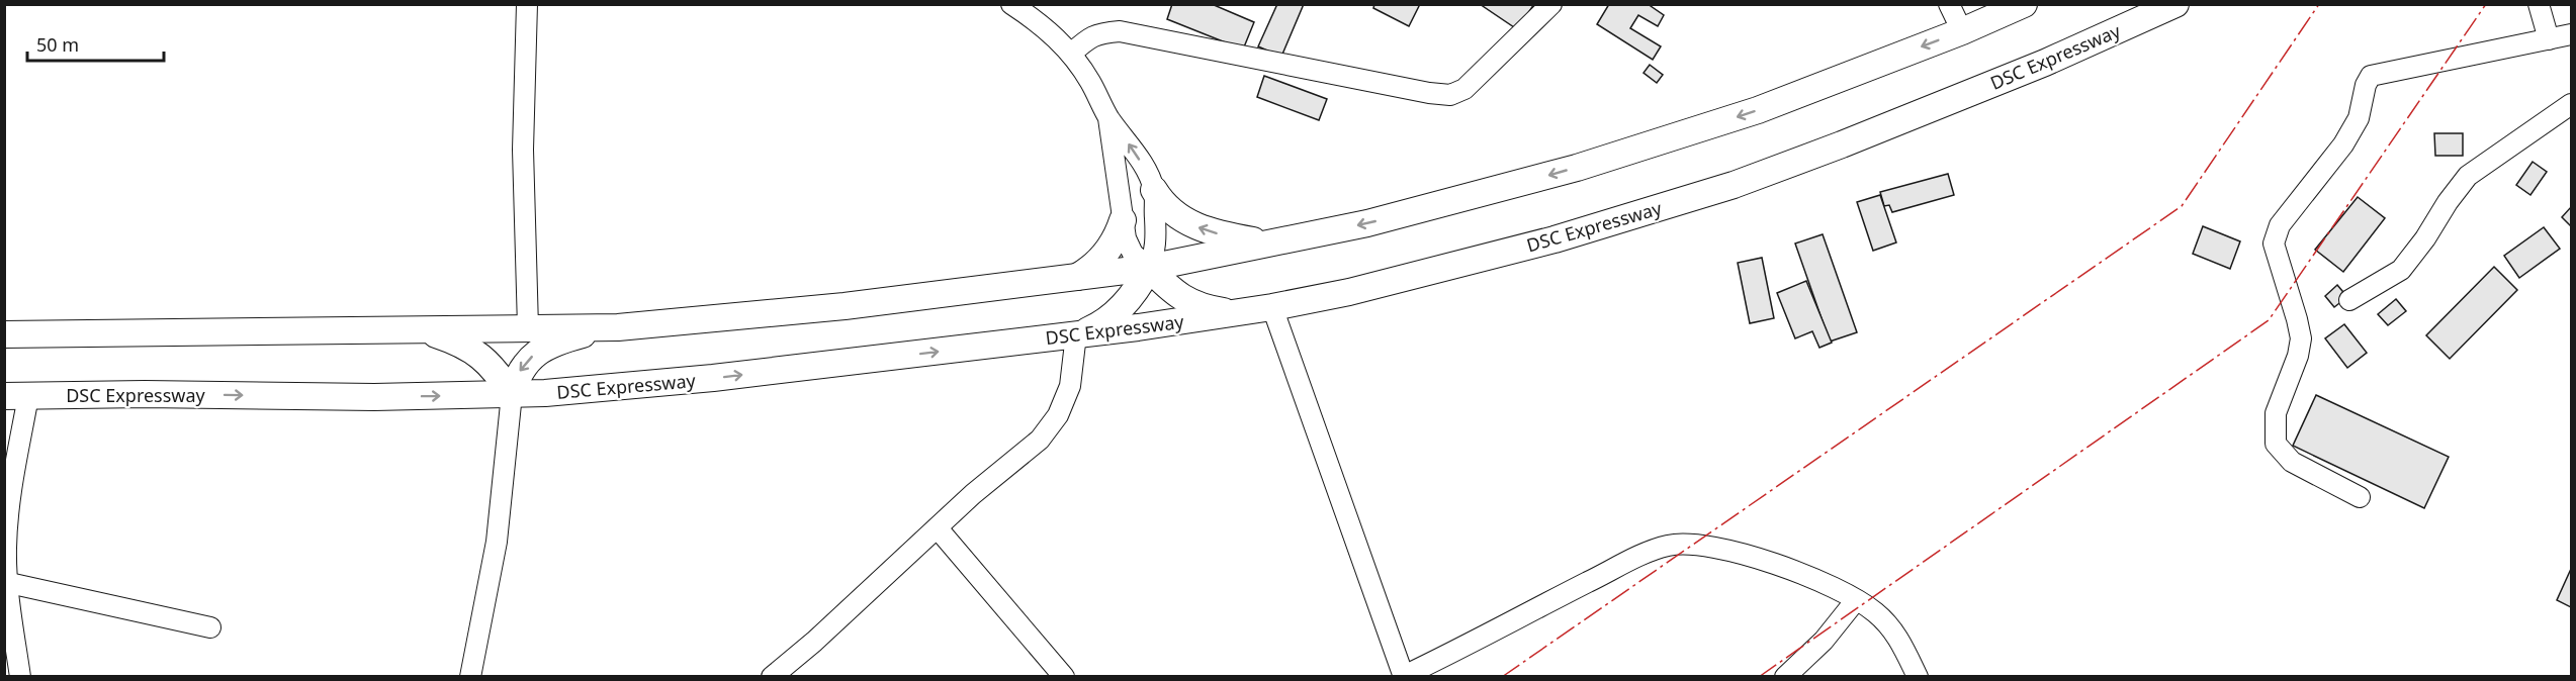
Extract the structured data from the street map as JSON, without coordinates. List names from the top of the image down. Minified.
{"streets":{"main road":["DSC Expressway"]},"scale_bar":"50 m"}
